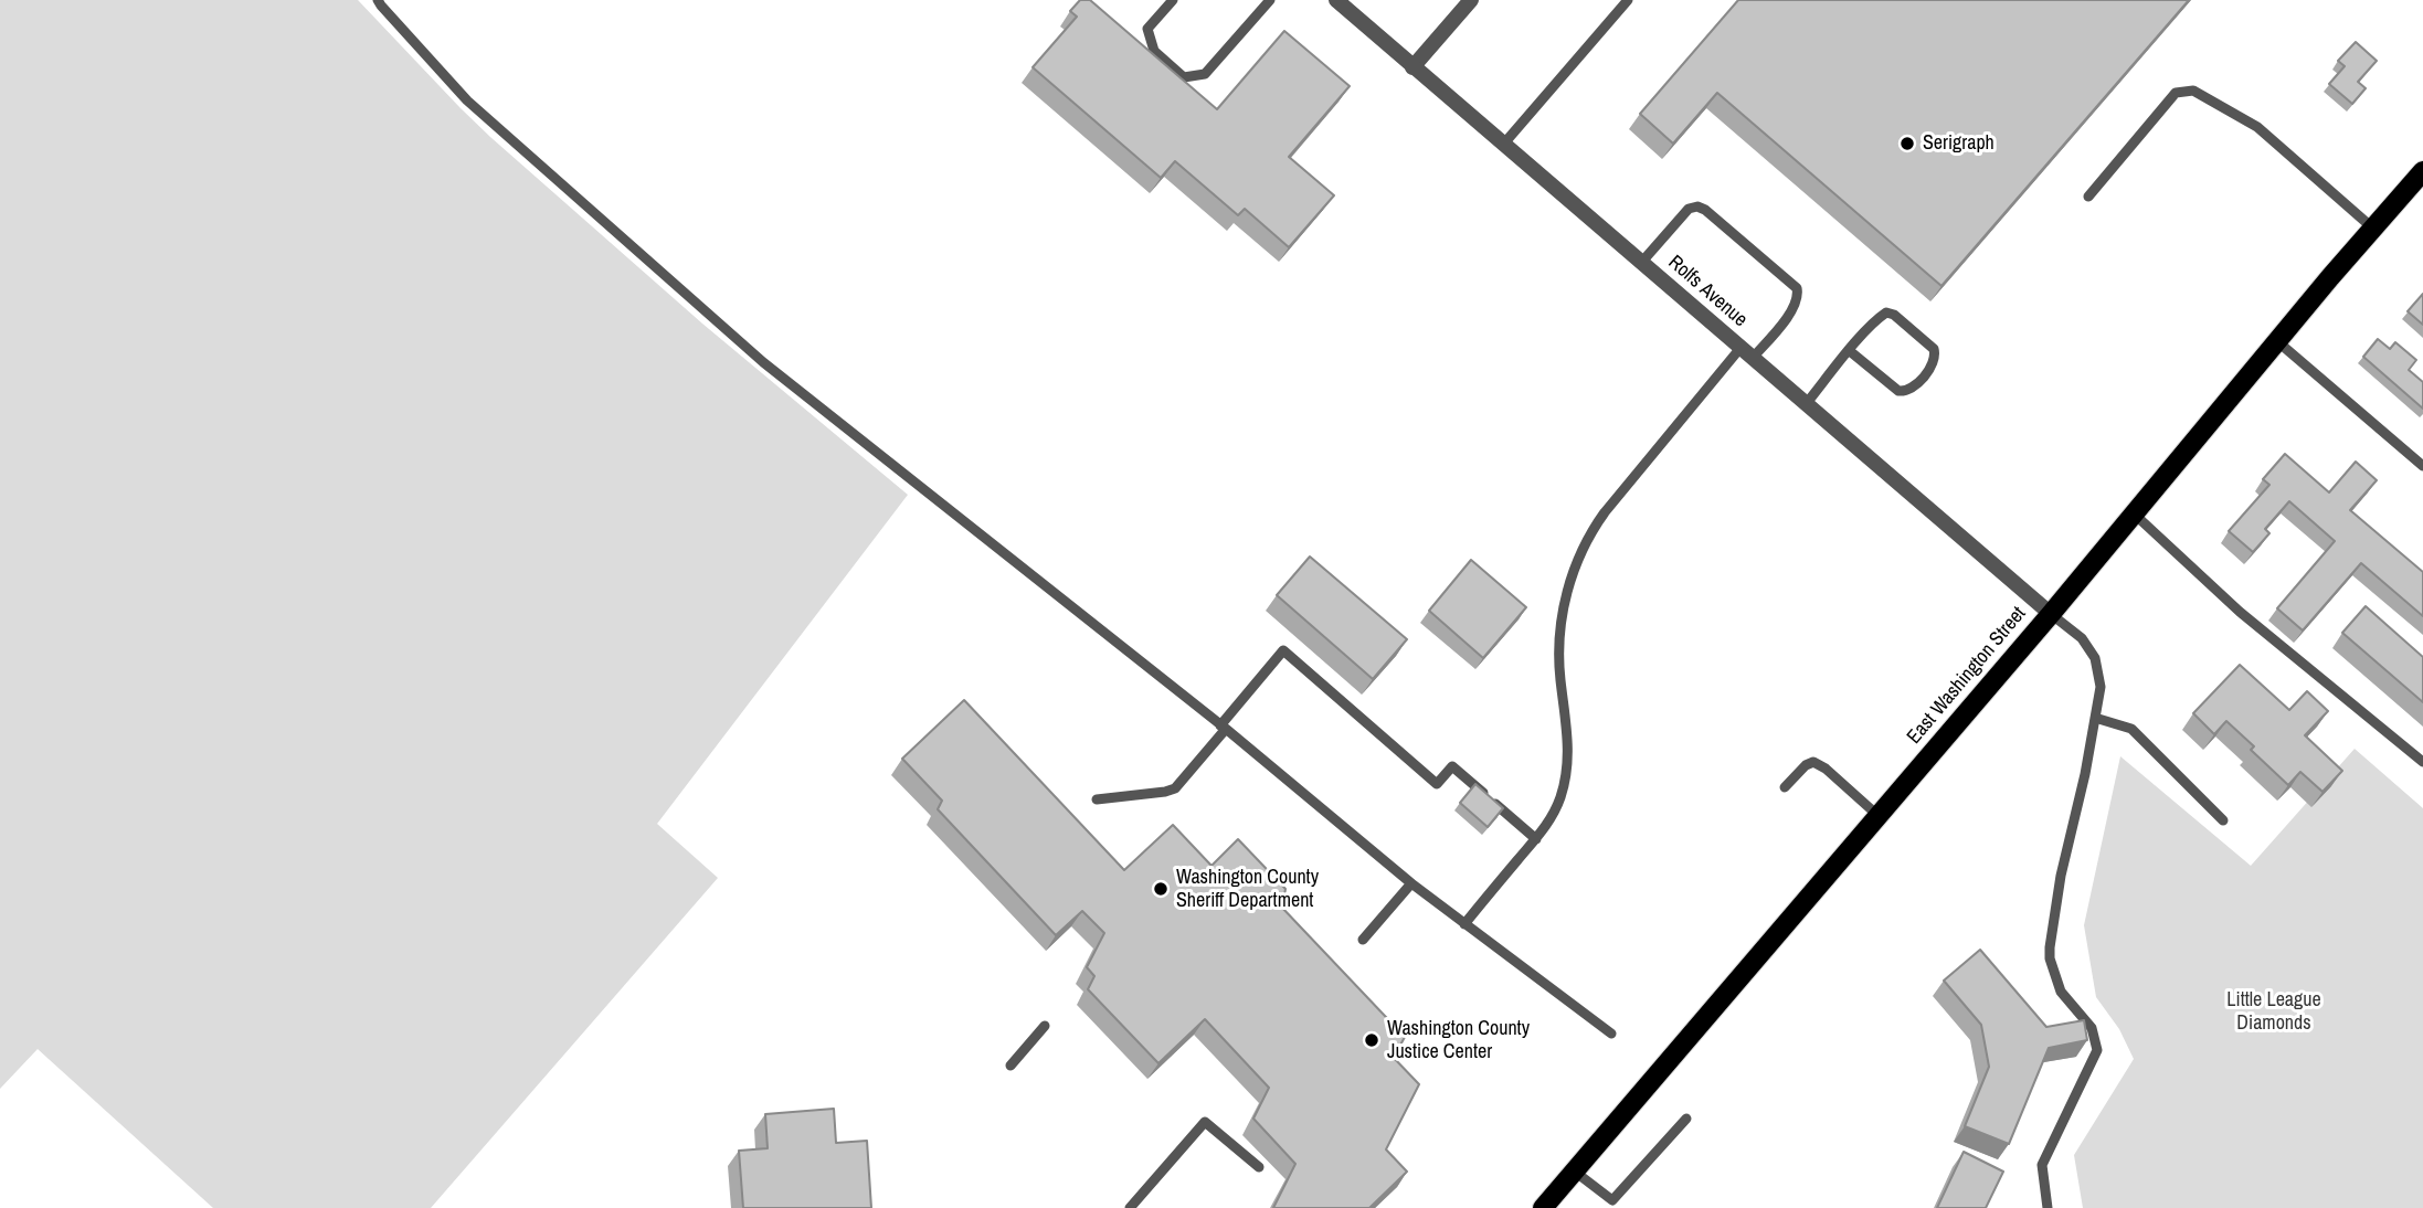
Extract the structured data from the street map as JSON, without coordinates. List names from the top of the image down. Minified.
{"streets":{"main road":["East Washington Street"],"street":["Rolfs Avenue"]},"crossings":[["Rolfs Avenue","East Washington Street"]],"parks":["Little League Diamonds"],"places":["Serigraph","Washington County Sheriff Department","Washington County Justice Center"]}
